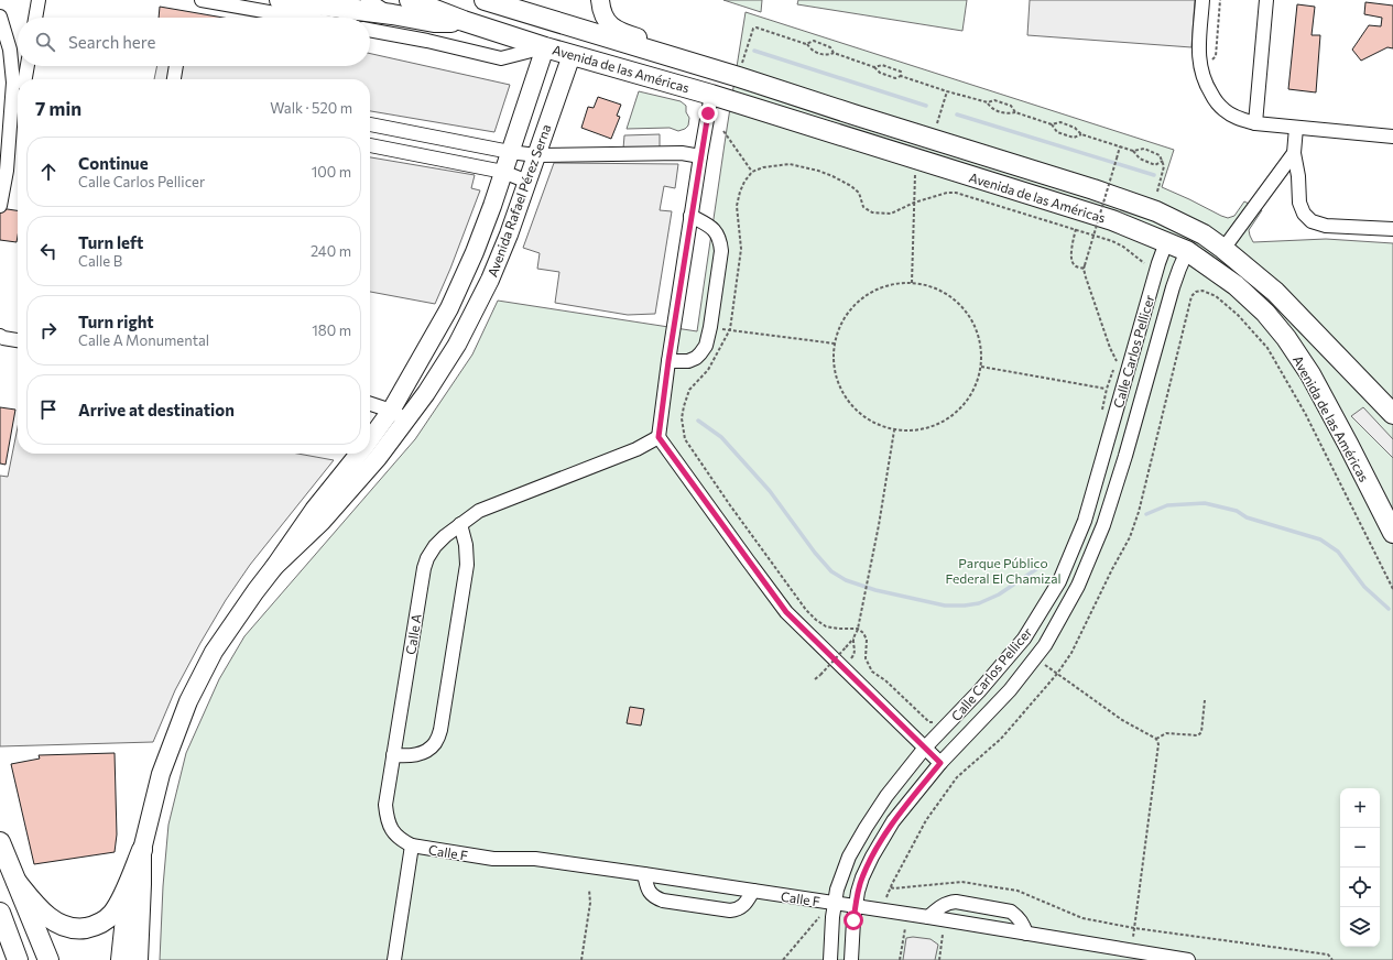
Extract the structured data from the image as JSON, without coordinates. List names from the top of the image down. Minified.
{"streets":{"highway":["Avenida de las Américas"],"main road":["Avenida Rafael Pérez Serna"],"street":["Calle Carlos Pellicer","Calle A","Calle F"]},"crossings":[["Avenida de las Américas","Avenida Rafael Pérez Serna"],["Avenida de las Américas","Calle Carlos Pellicer"],["Calle Carlos Pellicer","Calle F"],["Calle A","Calle F"]],"parks":["Parque Público Federal El Chamizal"],"page":{"search":"Search here","heading":["7 min","Walk · 520 m"],"list":[["Continue","Calle Carlos Pellicer","100 m"],["Turn left","Calle B","240 m"],["Turn right","Calle A Monumental","180 m"],"Arrive at destination"],"map_buttons":["+","−"]}}
